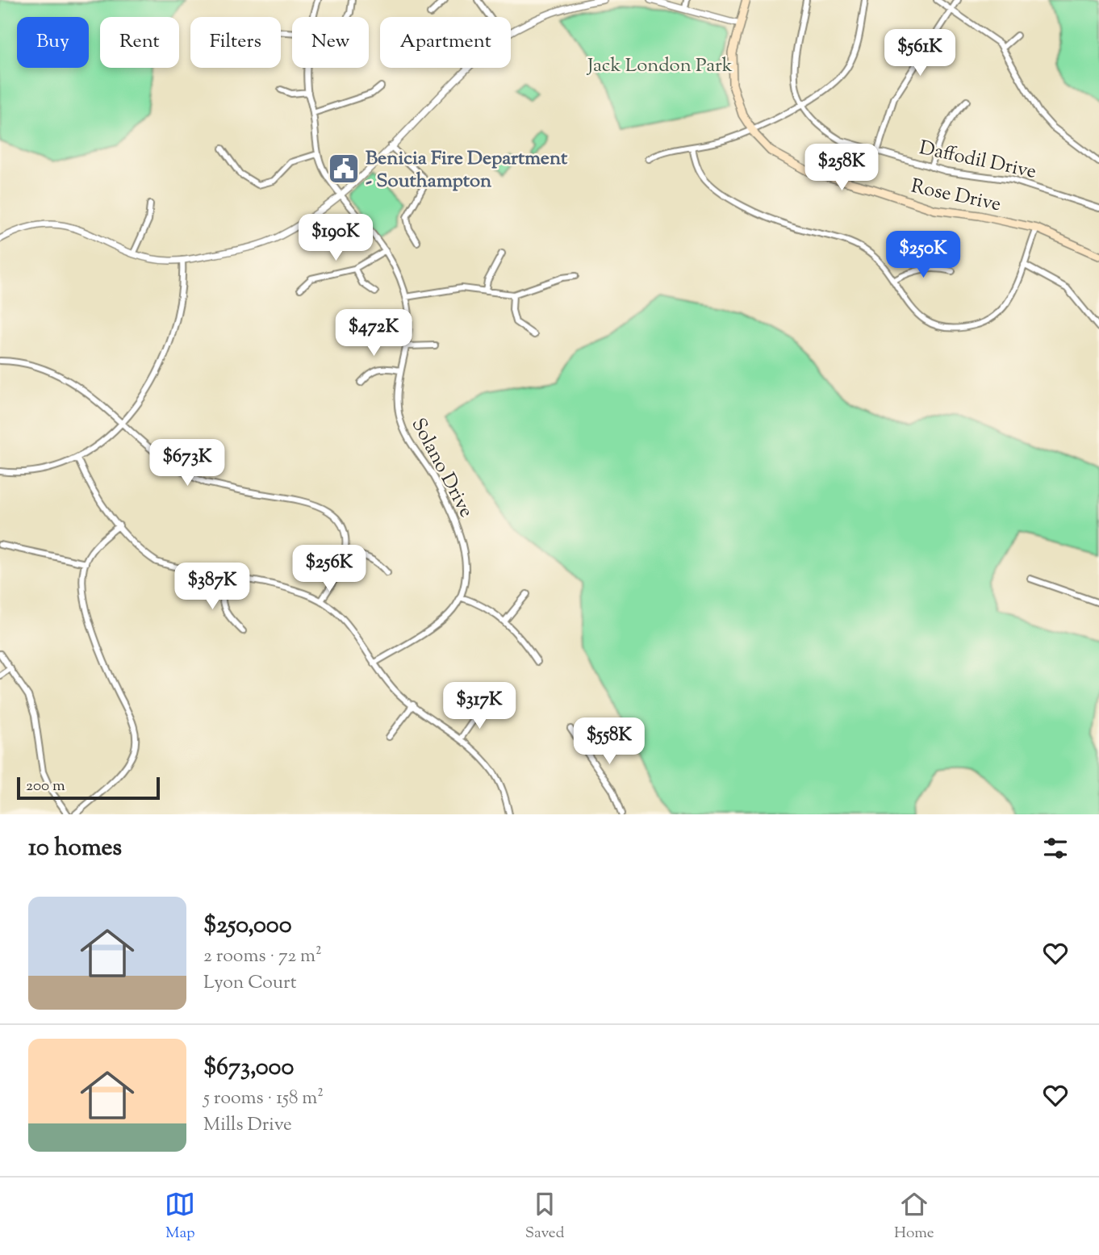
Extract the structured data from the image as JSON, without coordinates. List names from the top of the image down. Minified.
{"streets":{"main road":["Rose Drive"],"street":["Daffodil Drive","Solano Drive"]},"parks":["Jack London Park"],"places":{"public building":["Benicia Fire Department - Southampton"]},"scale_bar":"200 m","page":{"chip":["Buy","Rent","Filters","New","Apartment"],"price":["$561K","$258K","$190K","$250K","$472K","$673K","$256K","$387K","$317K","$558K"],"scale":"200 m","heading":"10 homes","list":[{"name":"$250,000","note":"2 rooms · 72 m² · Lyon Court"},{"name":"$673,000","note":"5 rooms · 158 m² · Mills Drive"}],"tabs":["Map","Saved","Home"]}}
